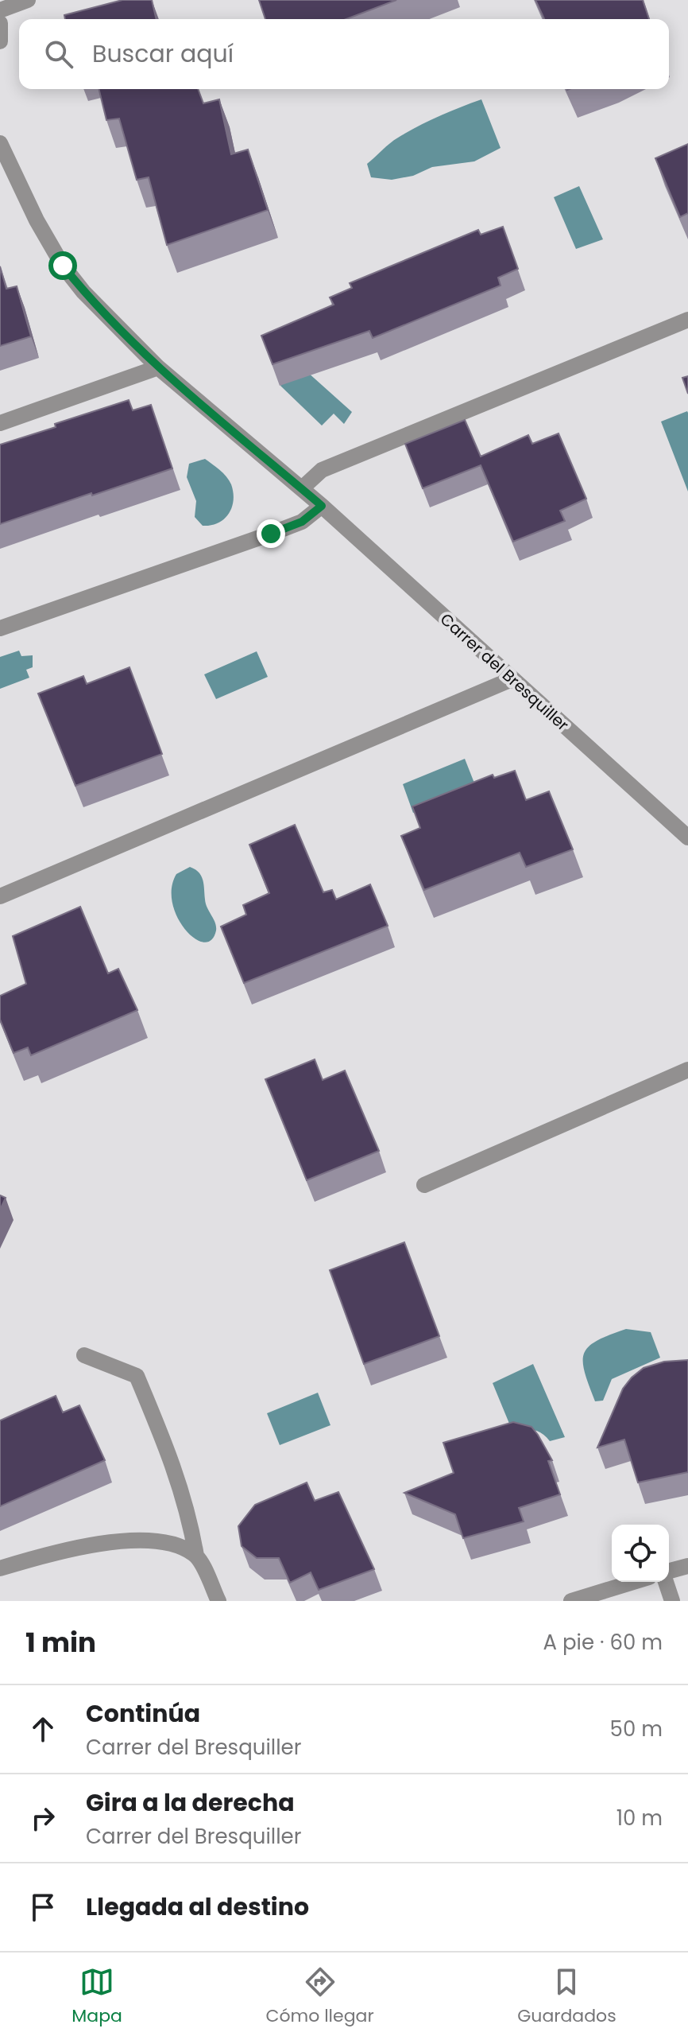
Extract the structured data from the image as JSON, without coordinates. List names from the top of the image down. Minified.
{"streets":{"street":["Carrer del Bresquiller"]},"page":{"search":"Buscar aquí","heading":["1 min","A pie · 60 m"],"list":[["Continúa","Carrer del Bresquiller","50 m"],["Gira a la derecha","Carrer del Bresquiller","10 m"],"Llegada al destino"],"nav":["Mapa","Cómo llegar","Guardados"]}}
